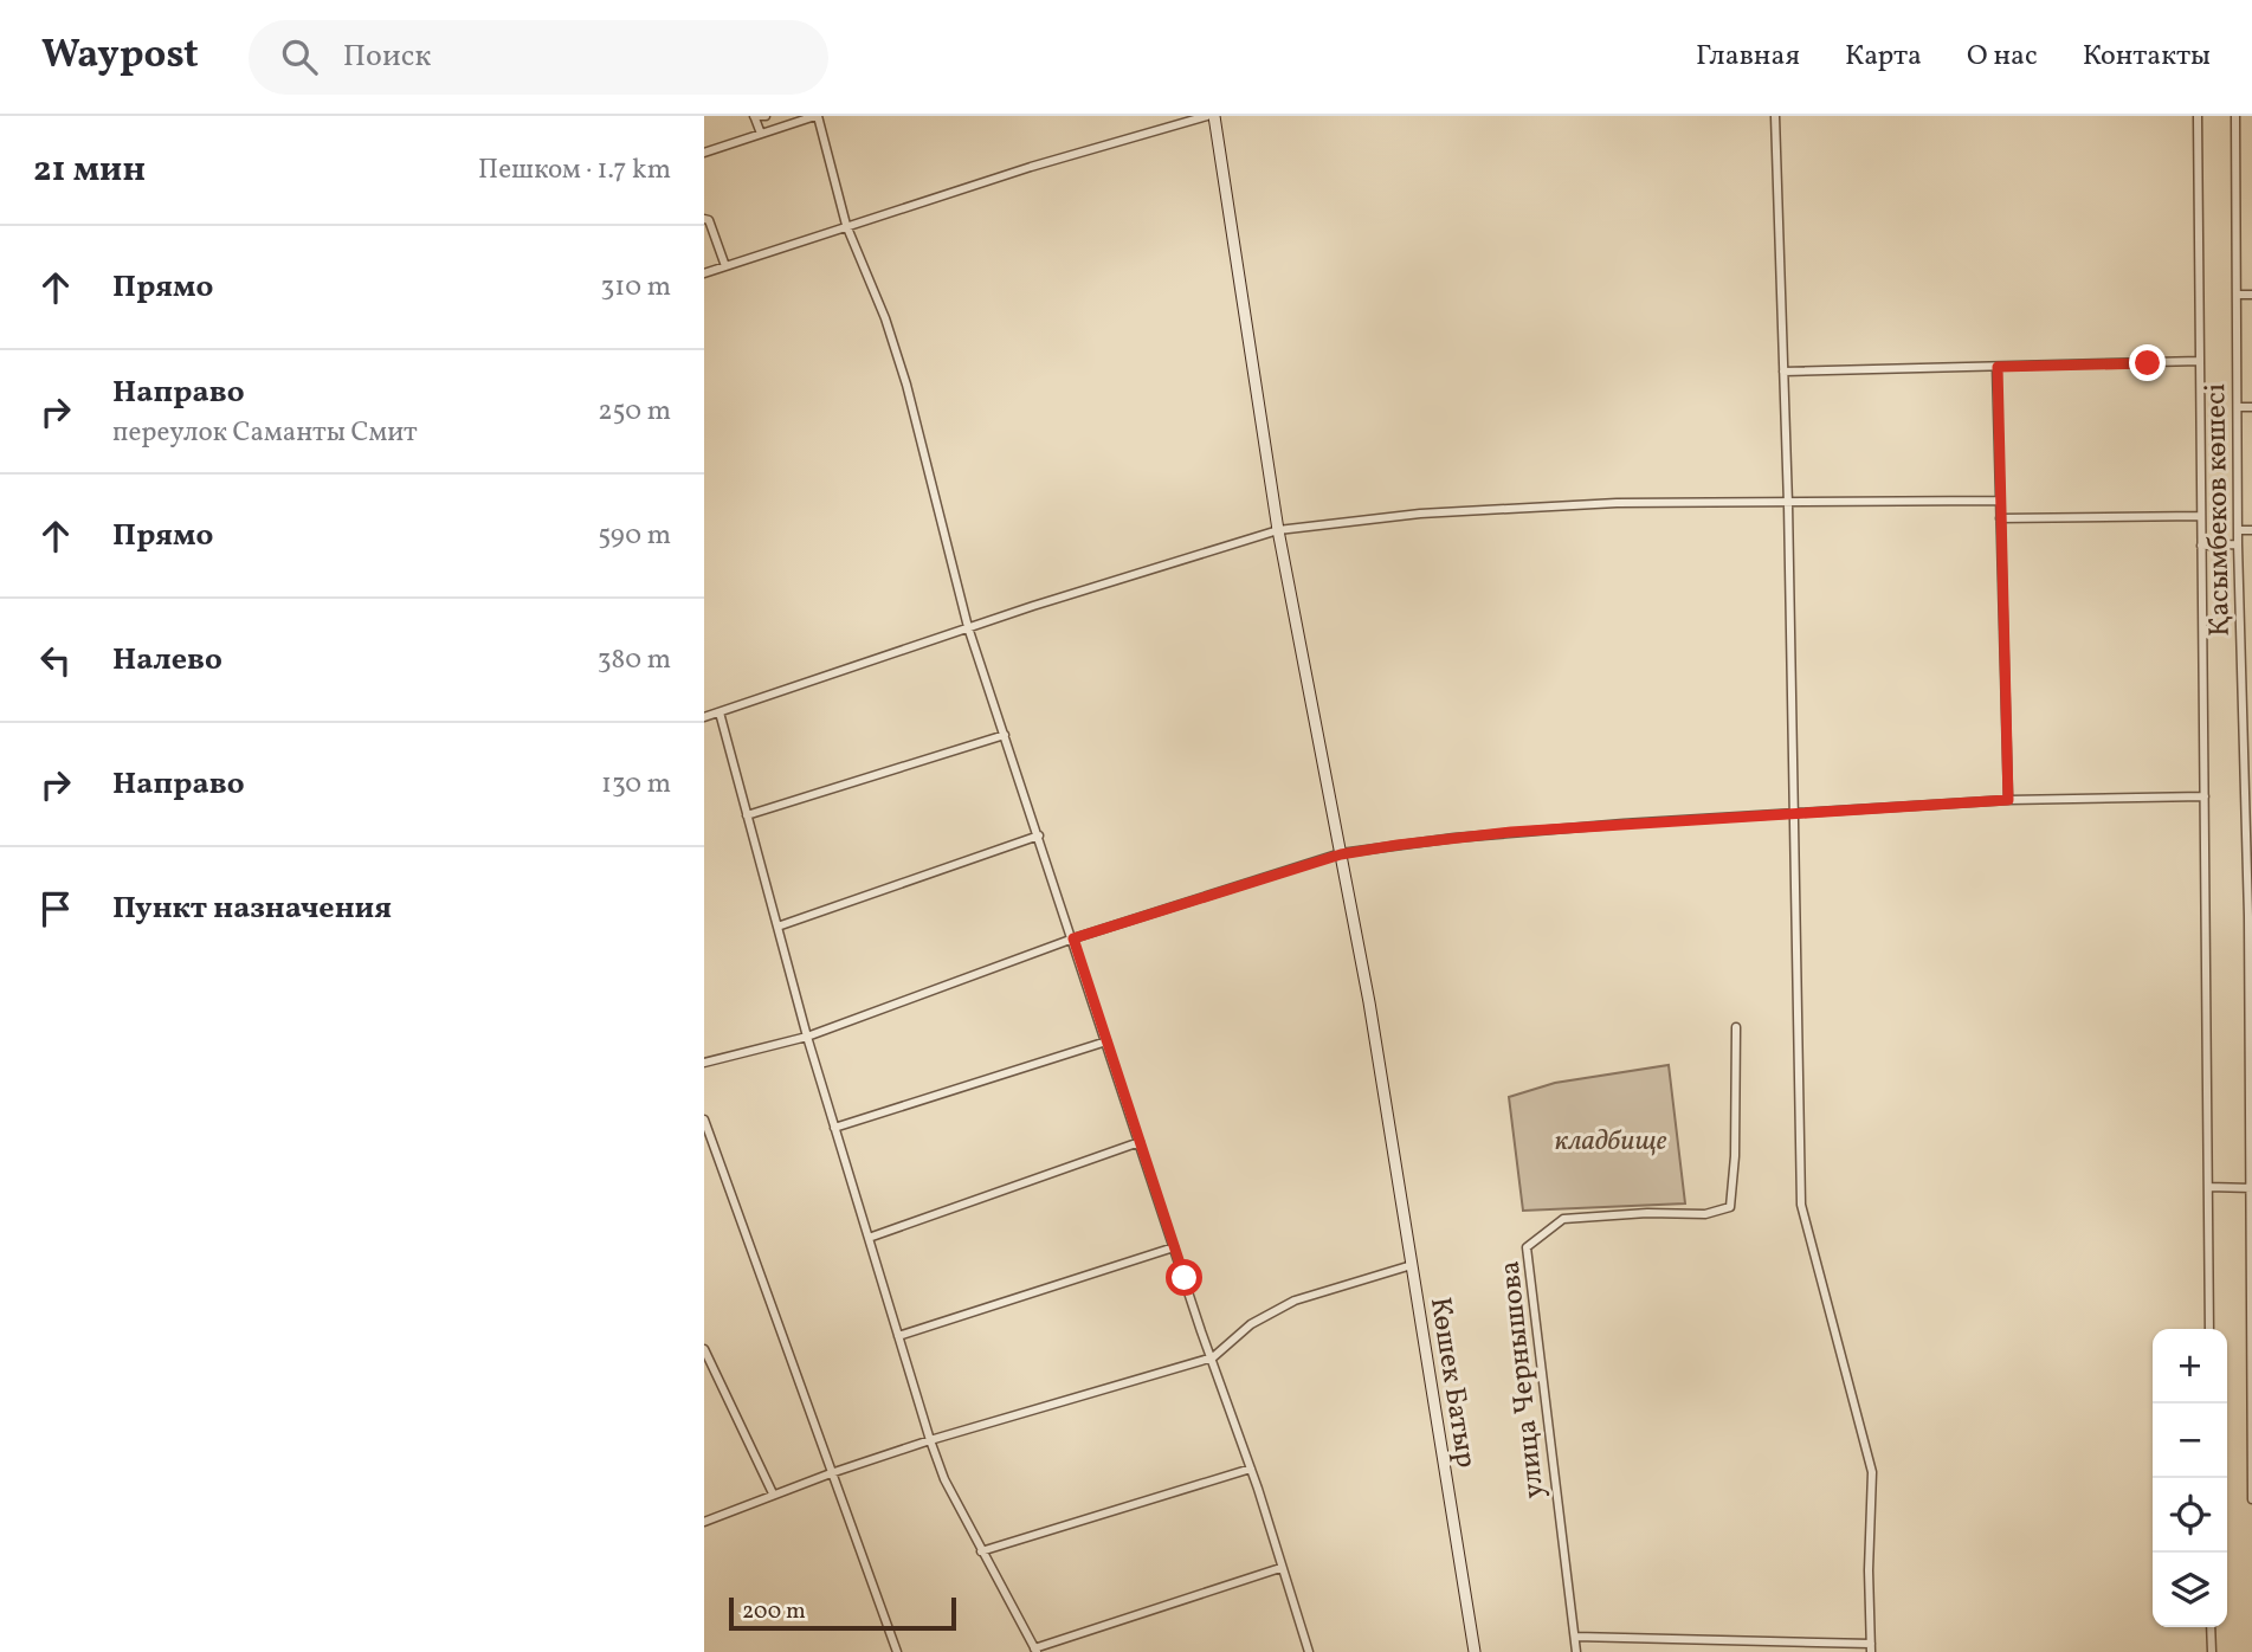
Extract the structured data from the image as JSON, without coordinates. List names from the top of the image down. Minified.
{"streets":{"street":["Қасымбеков көшесі","улица Чернышова","Көшек Батыр"]},"parks":["кладбище"],"scale_bar":"200 m","page":{"header":"Waypost","search":"Поиск","nav":["Главная","Карта","О нас","Контакты"],"heading":["21 мин","Пешком · 1.7 km"],"list":[["Прямо","310 m"],["Направо","переулок Саманты Смит","250 m"],["Прямо","590 m"],["Налево","380 m"],["Направо","130 m"],"Пункт назначения"],"map_buttons":["+","−"],"scale":"200 m"}}
